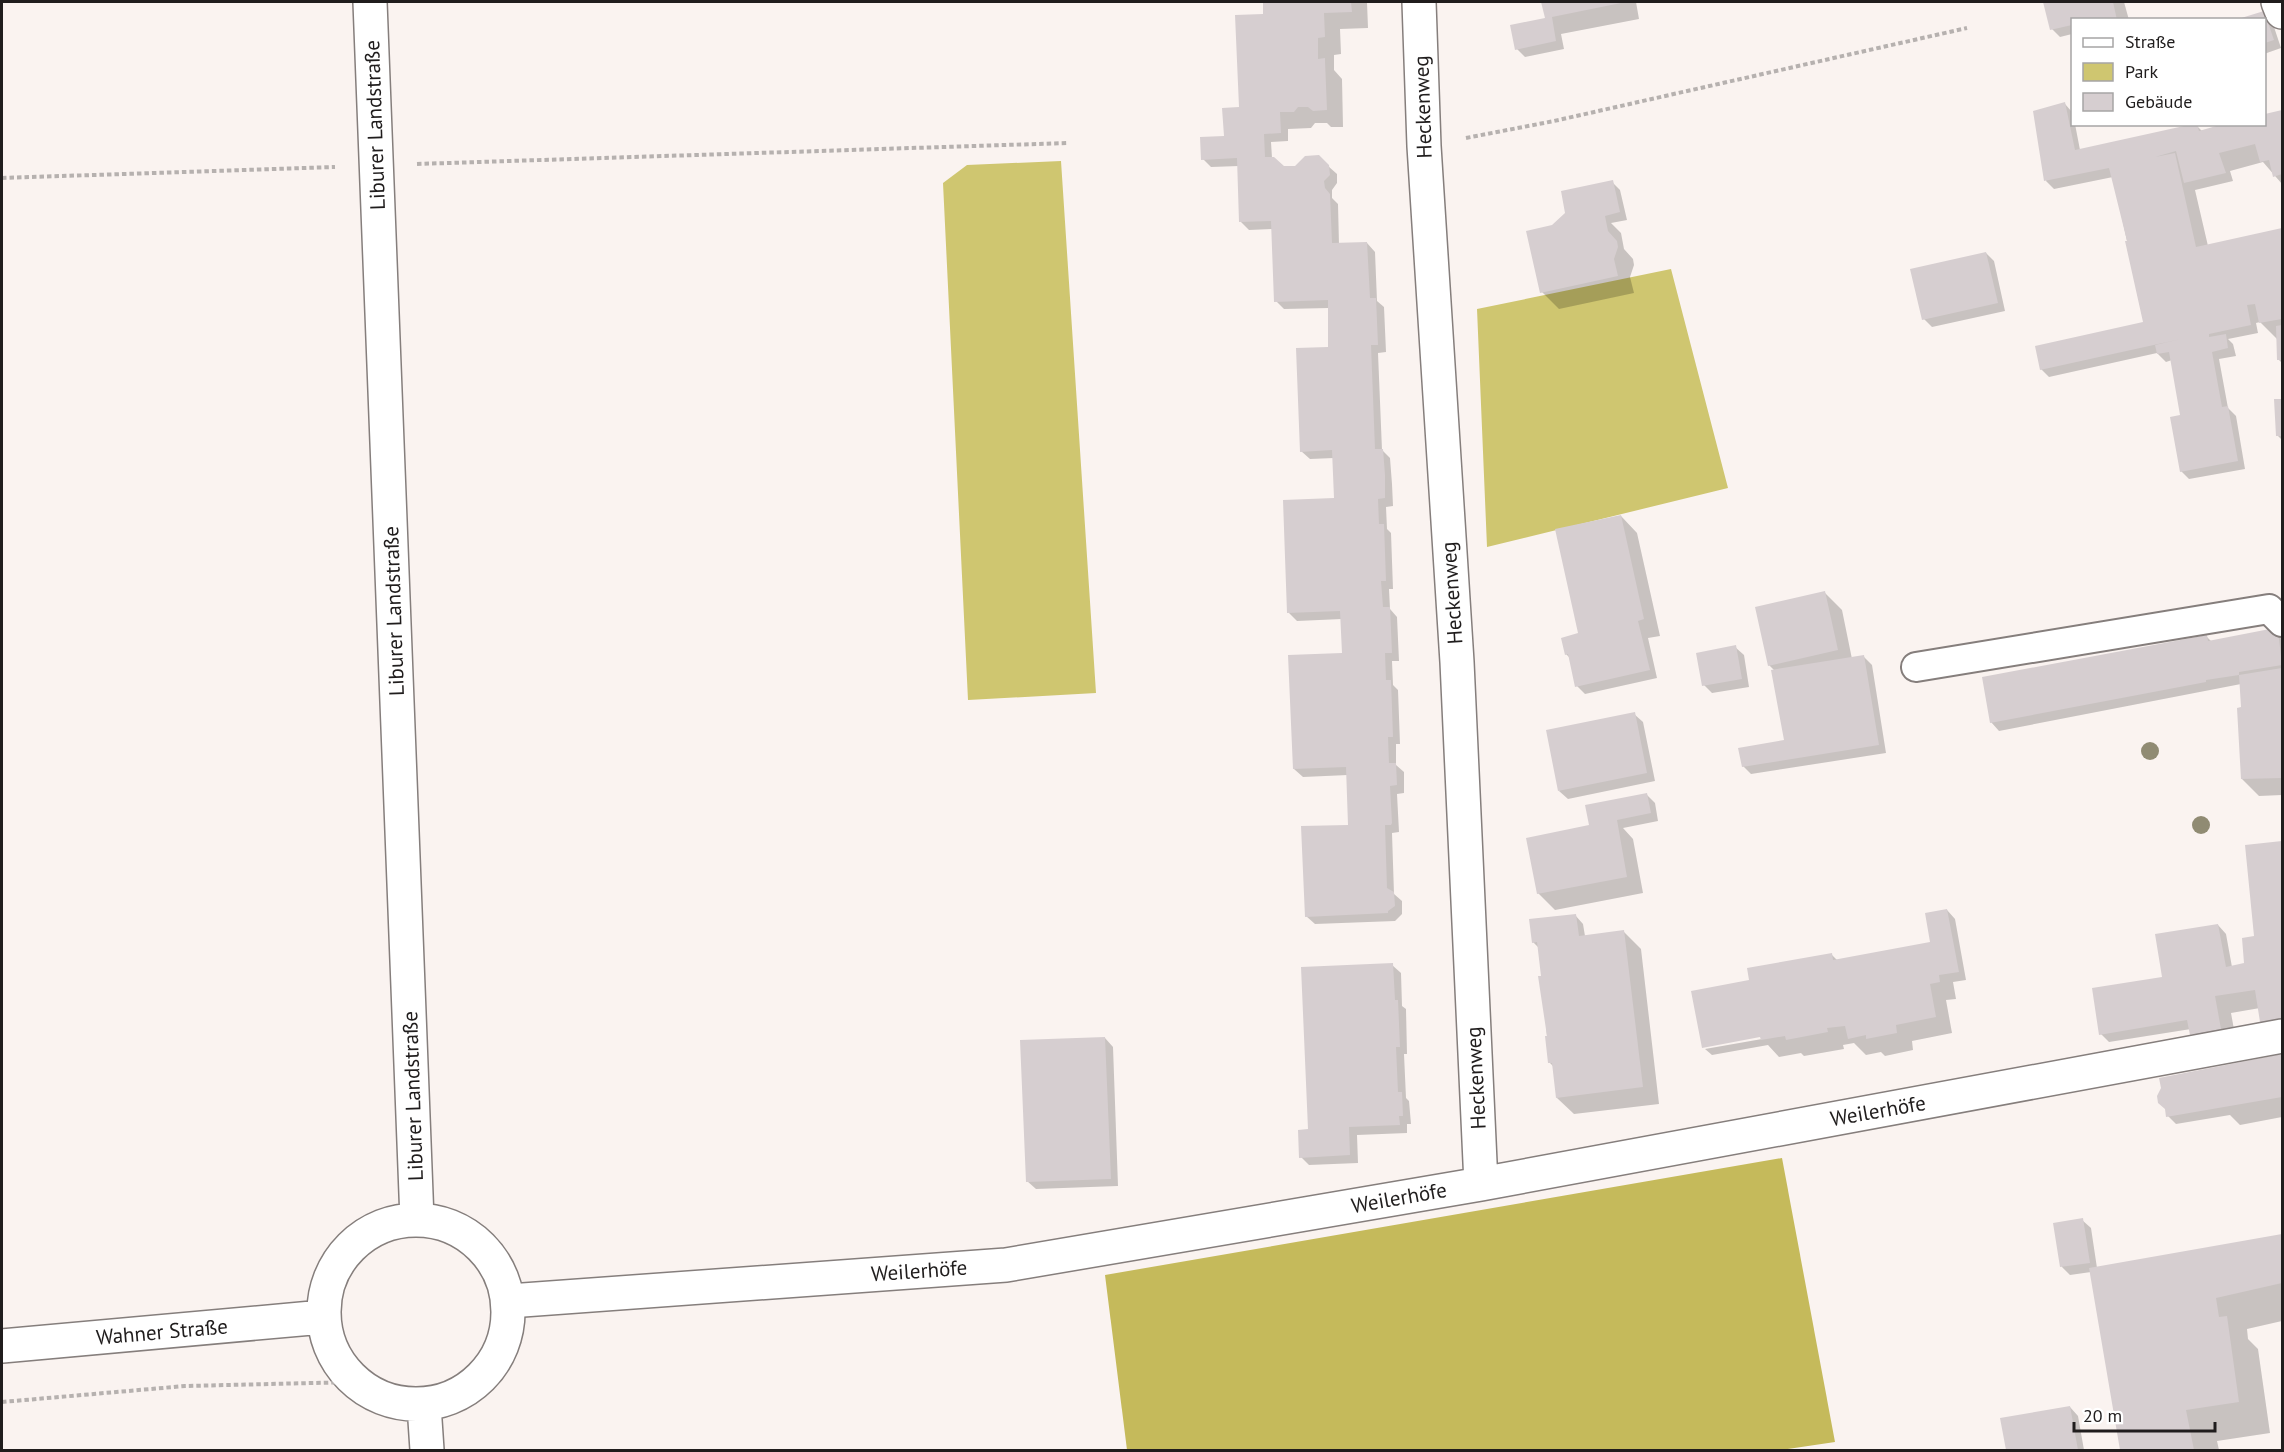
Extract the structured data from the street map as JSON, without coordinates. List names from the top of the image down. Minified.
{"streets":{"street":["Heckenweg","Liburer Landstraße","Weilerhöfe","Wahner Straße"]},"crossings":[["Heckenweg","Weilerhöfe"],["Liburer Landstraße","Weilerhöfe"],["Liburer Landstraße","Wahner Straße"],["Weilerhöfe","Wahner Straße"]],"legend":["Straße","Park","Gebäude"],"scale_bar":"20 m"}
